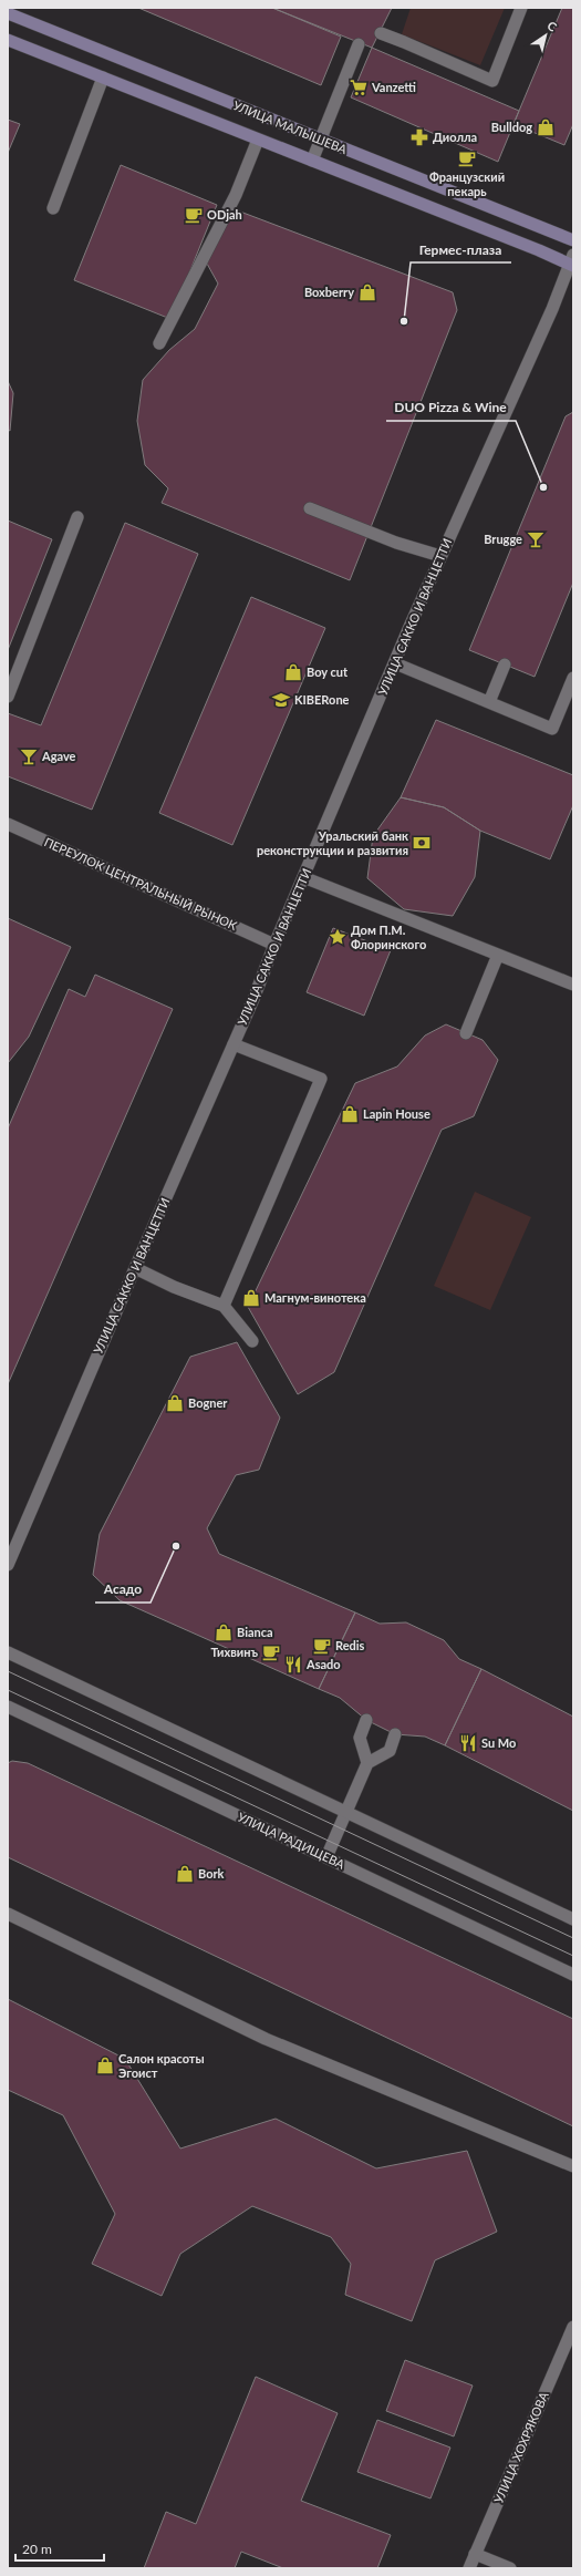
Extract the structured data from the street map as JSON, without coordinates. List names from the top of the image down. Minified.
{"streets":{"main road":["УЛИЦА МАЛЫШЕВА"],"street":["УЛИЦА САККО И ВАНЦЕТТИ","ПЕРЕУЛОК ЦЕНТРАЛЬНЫЙ РЫНОК","УЛИЦА РАДИЩЕВА","УЛИЦА ХОХРЯКОВА"]},"crossings":[["УЛИЦА МАЛЫШЕВА","УЛИЦА САККО И ВАНЦЕТТИ"],["УЛИЦА САККО И ВАНЦЕТТИ","ПЕРЕУЛОК ЦЕНТРАЛЬНЫЙ РЫНОК"]],"places":{"supermarket":["Vanzetti"],"shop":["Bulldog","Boxberry","Boy cut","Lapin House","Магнум-винотека","Bogner","Bianca","Bork","Салон красоты Эгоист"],"pharmacy":["Диолла"],"cafe":["Французский пекарь","ODjah","Redis","Тихвинъ"],"other":["Гермес-плаза","DUO Pizza & Wine","Асадо"],"bar":["Brugge","Agave"],"school or university":["KIBERone"],"bank":["Уральский банк реконструкции и развития"],"place":["Дом П.М. Флоринского"],"restaurant":["Asado","Su Mo"]},"scale_bar":"20 m","north":"top right"}
